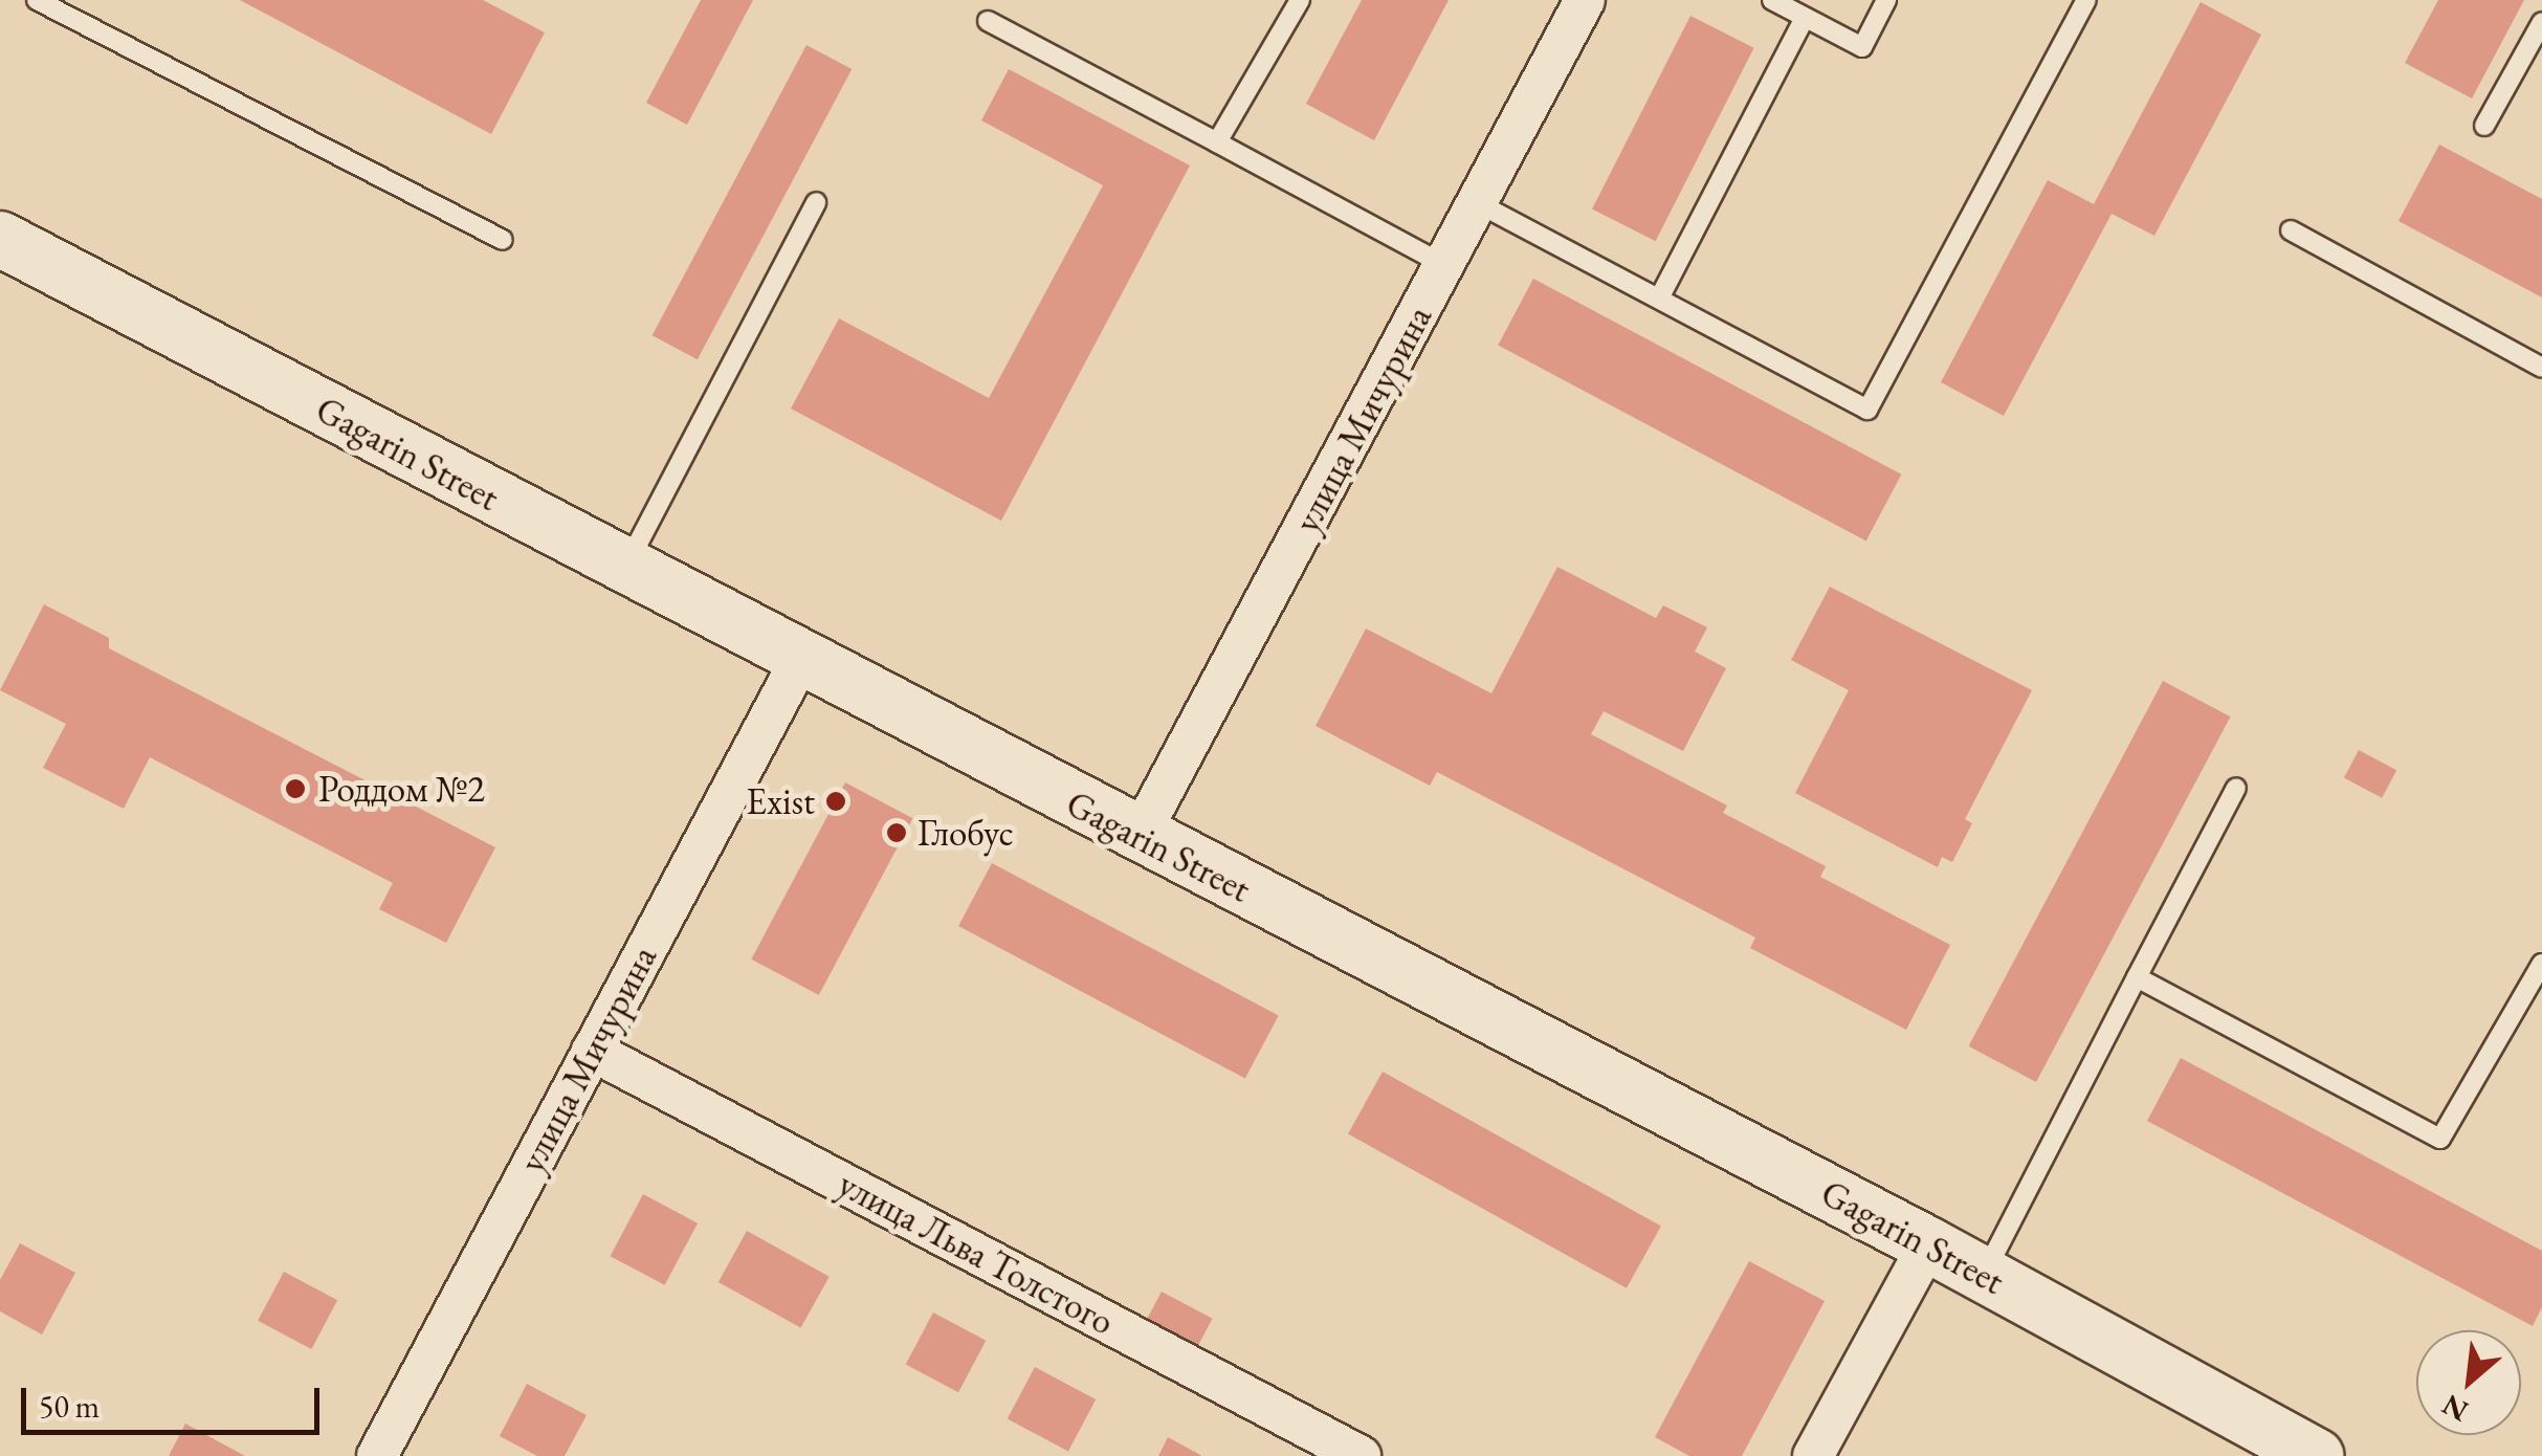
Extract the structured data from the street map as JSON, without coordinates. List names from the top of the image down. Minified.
{"streets":{"main road":["Gagarin Street"],"street":["улица Мичурина","улица Льва Толстого"]},"crossings":[["улица Мичурина","Gagarin Street"],["улица Мичурина","улица Льва Толстого"]],"places":["Роддом №2","Exist","Глобус"],"scale_bar":"50 m","north":"bottom left"}
